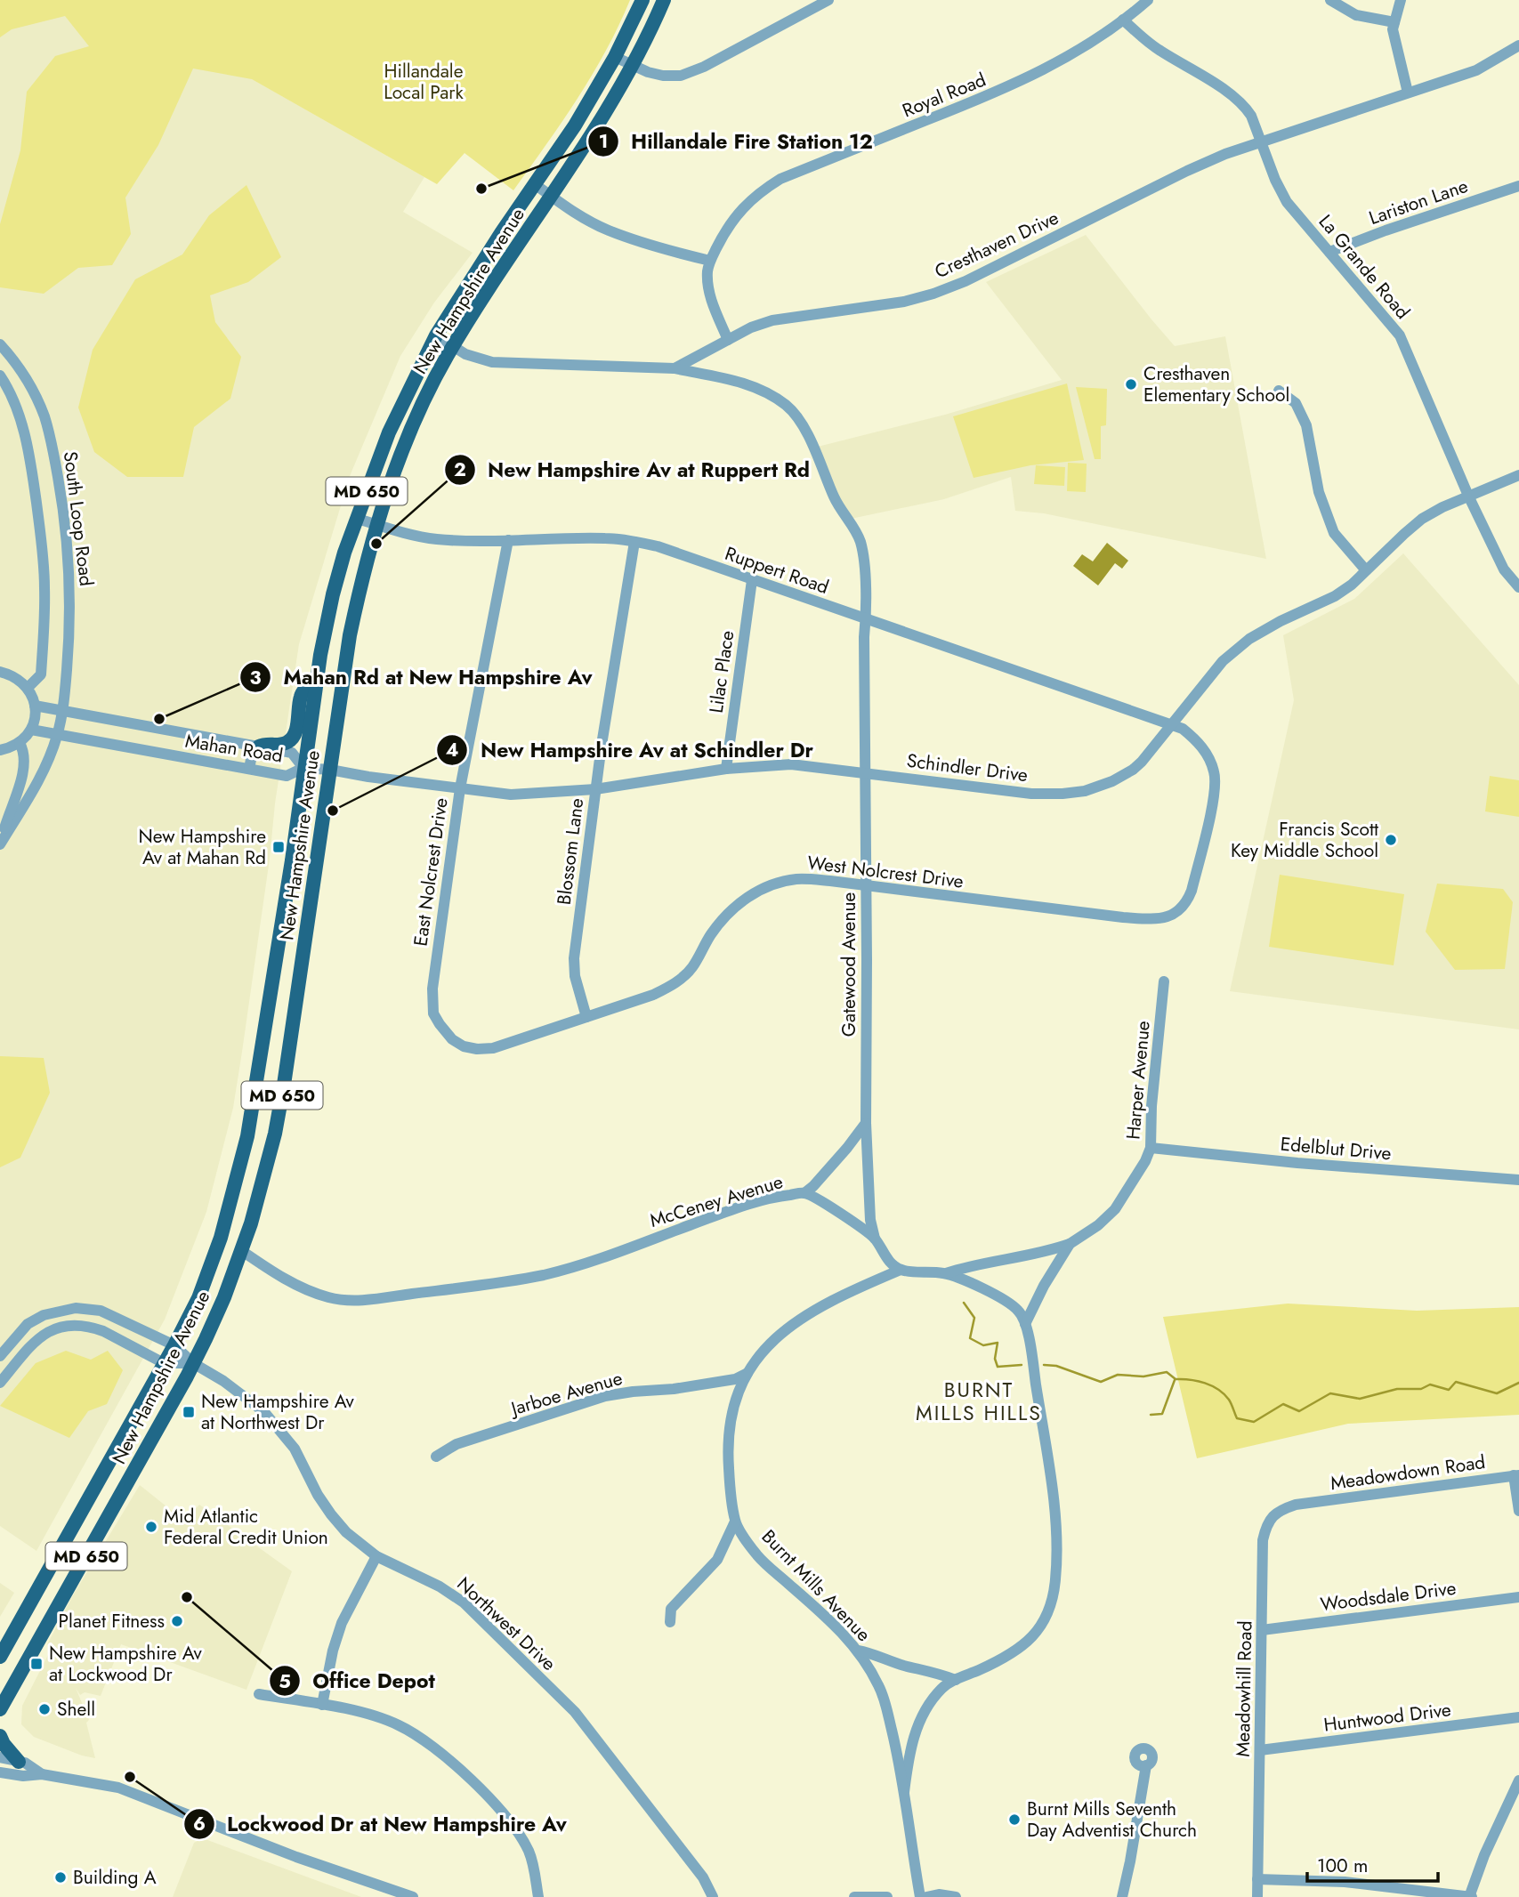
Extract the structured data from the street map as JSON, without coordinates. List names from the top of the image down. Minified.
{"streets":{"main road":["New Hampshire Avenue","MD 650"],"street":["Royal Road","Lariston Lane","Cresthaven Drive","La Grande Road","South Loop Road","Ruppert Road","Lilac Place","Mahan Road","Schindler Drive","Blossom Lane","East Nolcrest Drive","West Nolcrest Drive","Gatewood Avenue","Harper Avenue","Edelblut Drive","McCeney Avenue","Jarboe Avenue","Meadowdown Road","Burnt Mills Avenue","Woodsdale Drive","Northwest Drive","Meadowhill Road","Huntwood Drive"]},"crossings":[["Royal Road","Cresthaven Drive"],["Royal Road","La Grande Road"],["Lariston Lane","La Grande Road"],["Cresthaven Drive","La Grande Road"],["Cresthaven Drive","Gatewood Avenue"],["La Grande Road","Schindler Drive"],["New Hampshire Avenue","Ruppert Road"],["New Hampshire Avenue","Mahan Road"],["New Hampshire Avenue","Schindler Drive"],["New Hampshire Avenue","McCeney Avenue"],["New Hampshire Avenue","Northwest Drive"],["South Loop Road","Mahan Road"],["Ruppert Road","Lilac Place"],["Ruppert Road","Schindler Drive"],["Ruppert Road","Blossom Lane"],["Ruppert Road","East Nolcrest Drive"],["Ruppert Road","West Nolcrest Drive"],["Ruppert Road","Gatewood Avenue"],["Lilac Place","Schindler Drive"],["Mahan Road","Schindler Drive"],["Schindler Drive","Blossom Lane"],["Schindler Drive","East Nolcrest Drive"],["Schindler Drive","West Nolcrest Drive"],["Schindler Drive","Gatewood Avenue"],["Blossom Lane","West Nolcrest Drive"],["East Nolcrest Drive","West Nolcrest Drive"],["West Nolcrest Drive","Gatewood Avenue"],["Gatewood Avenue","McCeney Avenue"],["Harper Avenue","Edelblut Drive"],["McCeney Avenue","Burnt Mills Avenue"],["Jarboe Avenue","Burnt Mills Avenue"],["Meadowdown Road","Meadowhill Road"],["Woodsdale Drive","Meadowhill Road"],["Meadowhill Road","Huntwood Drive"]],"districts":["BURNT MILLS HILLS"],"parks":["Hillandale Local Park"],"places":{"other":["Hillandale Fire Station 12","Cresthaven Elementary School","New Hampshire Av at Ruppert Rd","Mahan Rd at New Hampshire Av","New Hampshire Av at Schindler Dr","Francis Scott Key Middle School","Mid Atlantic Federal Credit Union","Office Depot","Planet Fitness","Shell","Lockwood Dr at New Hampshire Av","Burnt Mills Seventh Day Adventist Church","Building A"],"transit":["New Hampshire Av at Mahan Rd","New Hampshire Av at Northwest Dr","New Hampshire Av at Lockwood Dr"]},"scale_bar":"100 m"}
